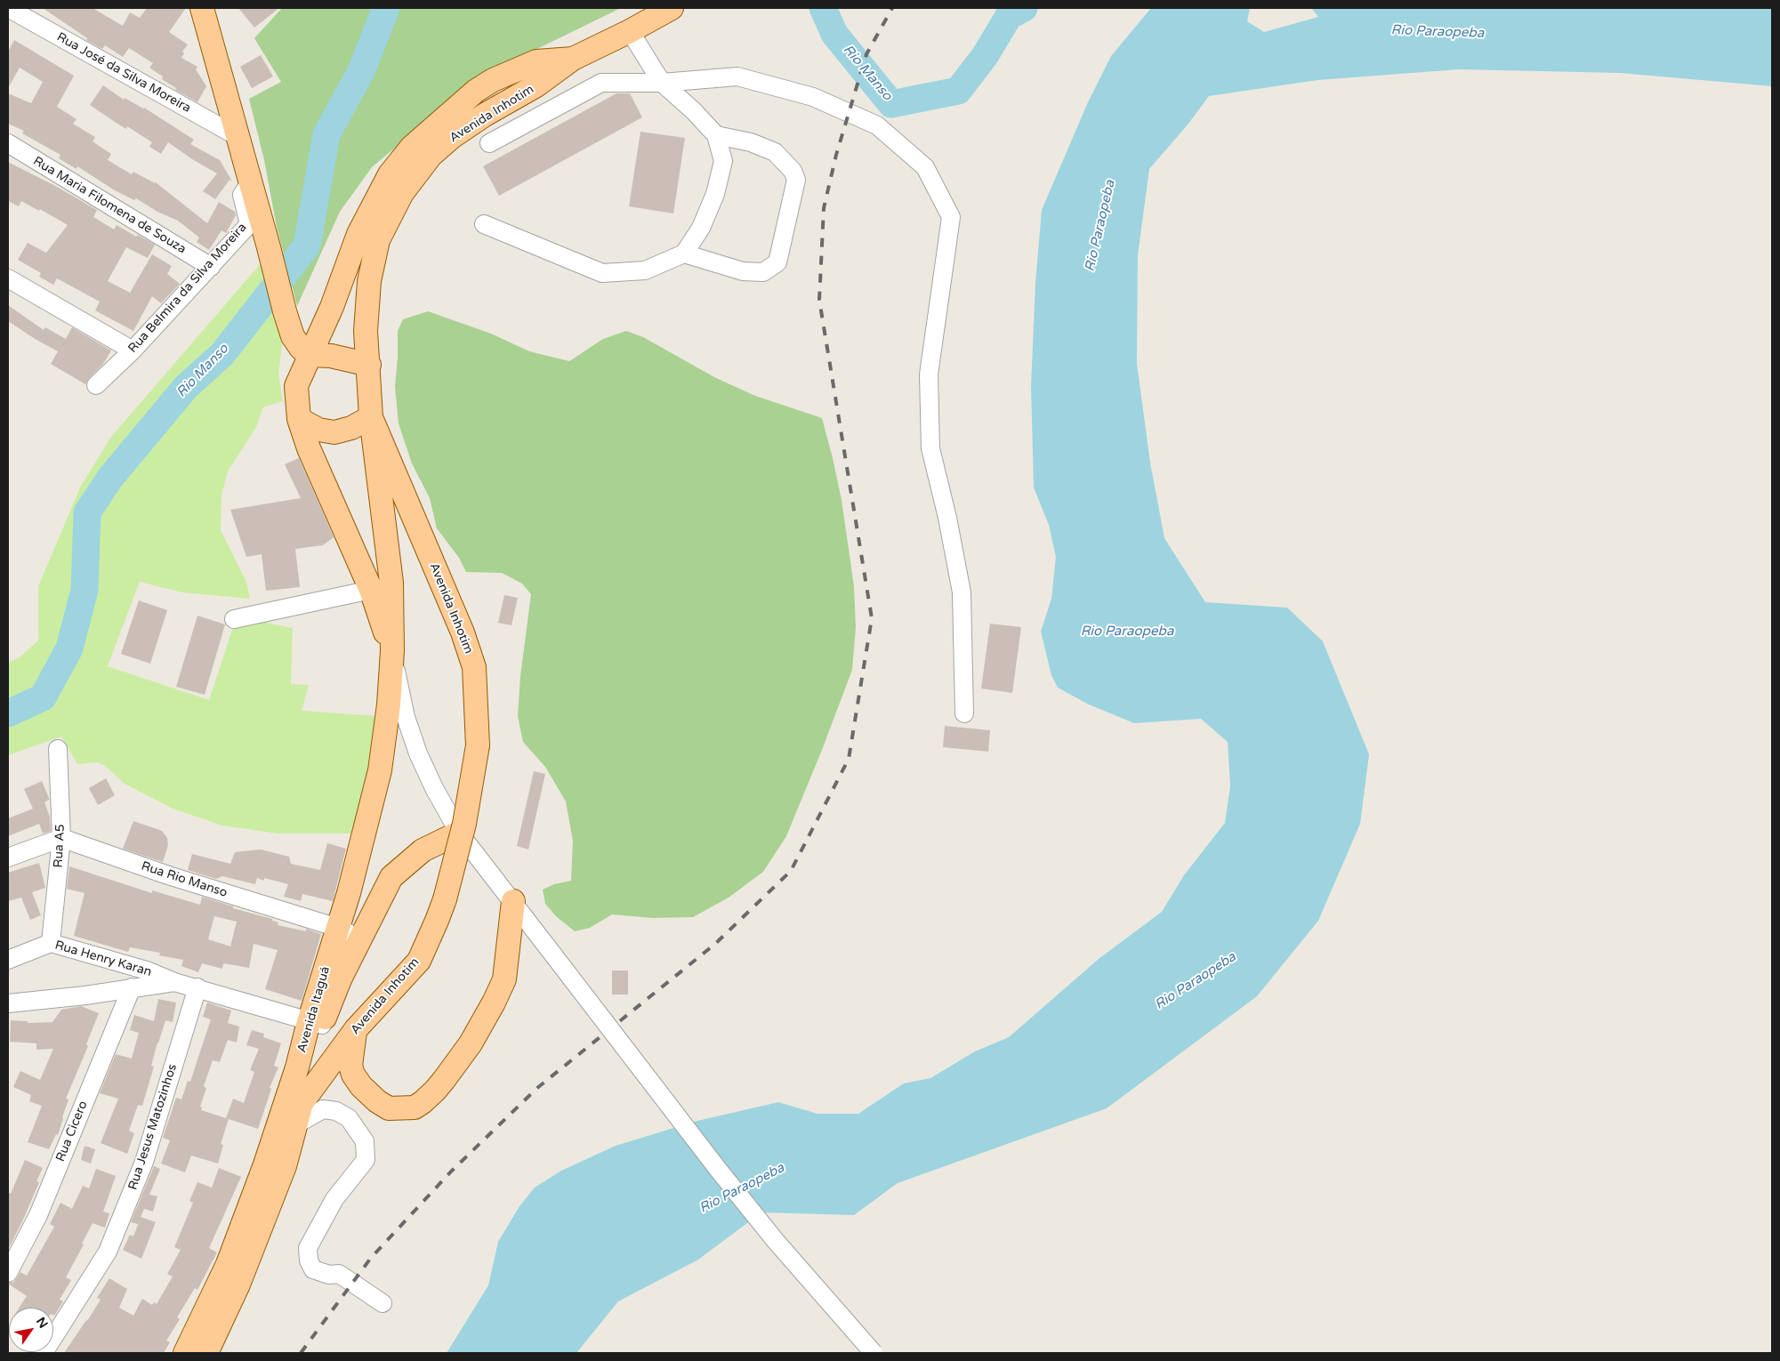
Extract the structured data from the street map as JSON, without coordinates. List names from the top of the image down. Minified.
{"streets":{"main road":["Avenida Inhotim","Rua Belmira da Silva Moreira","Avenida Itaguá"],"street":["Rua José da Silva Moreira","Rua Maria Filomena de Souza","Rua A5","Rua Rio Manso","Rua Henry Karan","Rua Jesus Matozinhos","Rua Cicero"]},"crossings":[["Rua José da Silva Moreira","Rua Belmira da Silva Moreira"],["Avenida Inhotim","Rua Belmira da Silva Moreira"],["Avenida Inhotim","Avenida Itaguá"],["Rua Maria Filomena de Souza","Rua Belmira da Silva Moreira"],["Rua Belmira da Silva Moreira","Avenida Itaguá"],["Rua A5","Rua Rio Manso"],["Rua A5","Rua Henry Karan"],["Rua Rio Manso","Avenida Itaguá"],["Rua Henry Karan","Avenida Itaguá"],["Rua Henry Karan","Rua Jesus Matozinhos"],["Rua Henry Karan","Rua Cicero"]],"water":["Rio Paraopeba","Rio Manso"],"north":"top right"}
